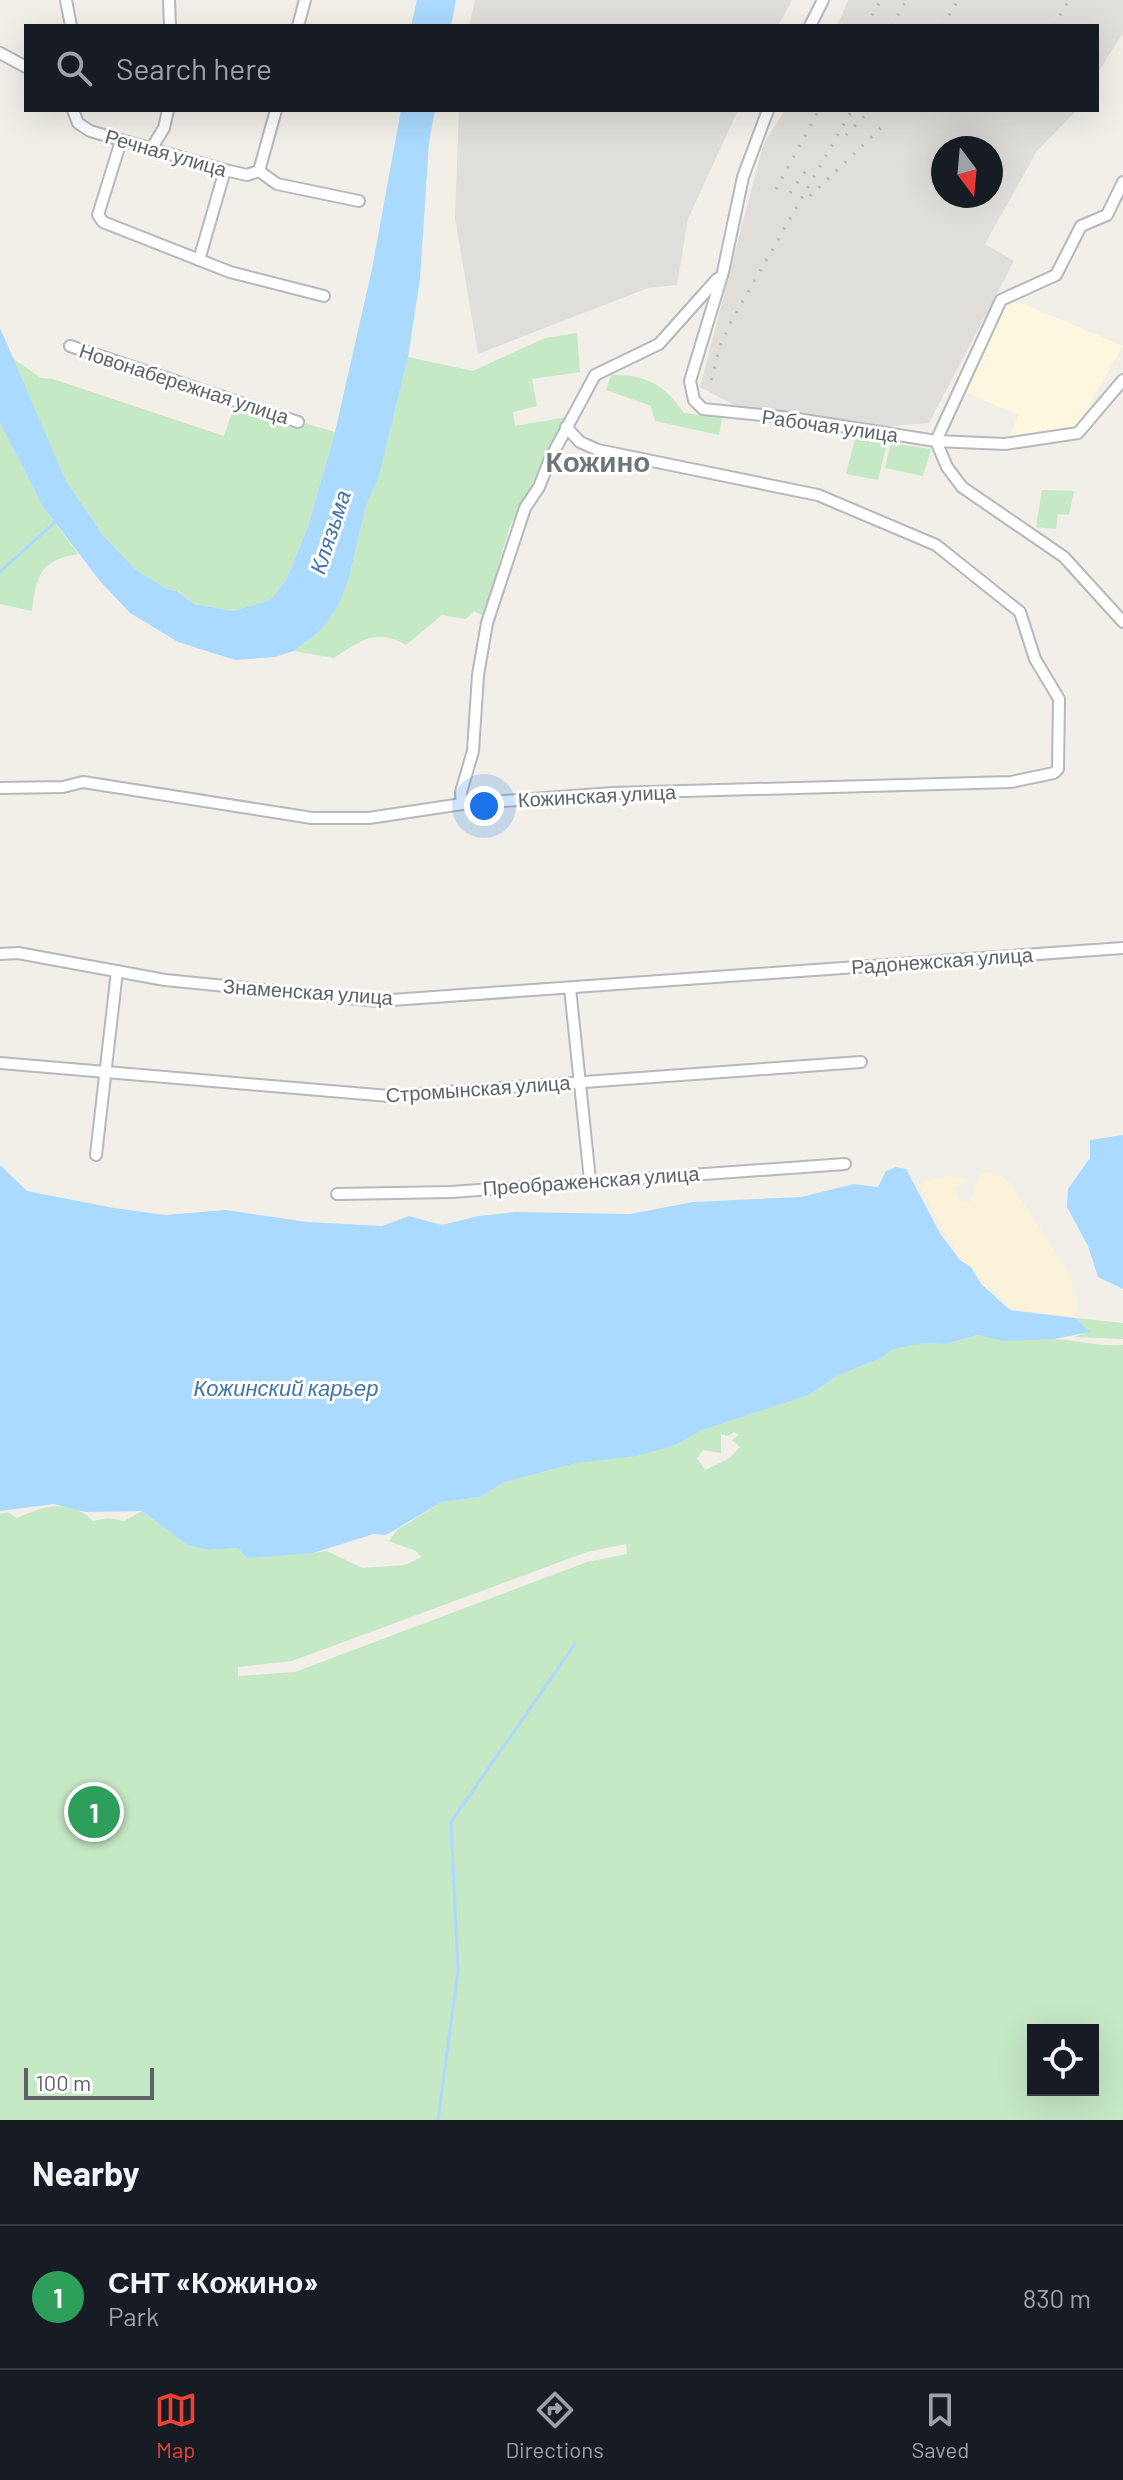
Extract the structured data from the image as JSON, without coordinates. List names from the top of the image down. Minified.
{"streets":{"street":["Речная улица","Новонабережная улица","Рабочая улица","Кожинская улица","Радонежская улица","Знаменская улица","Стромынская улица","Преображенская улица"]},"crossings":[["Радонежская улица","Знаменская улица"]],"districts":["Кожино"],"water":["Клязьма","Кожинский карьер"],"scale_bar":"100 m","north":"bottom","page":{"search":"Search here","pins":"1","scale":"100 m","heading":"Nearby","list":[{"mark":"1","name":"СНТ «Кожино»","note":"Park","value":"830 m"}],"nav":["Map","Directions","Saved"]}}
